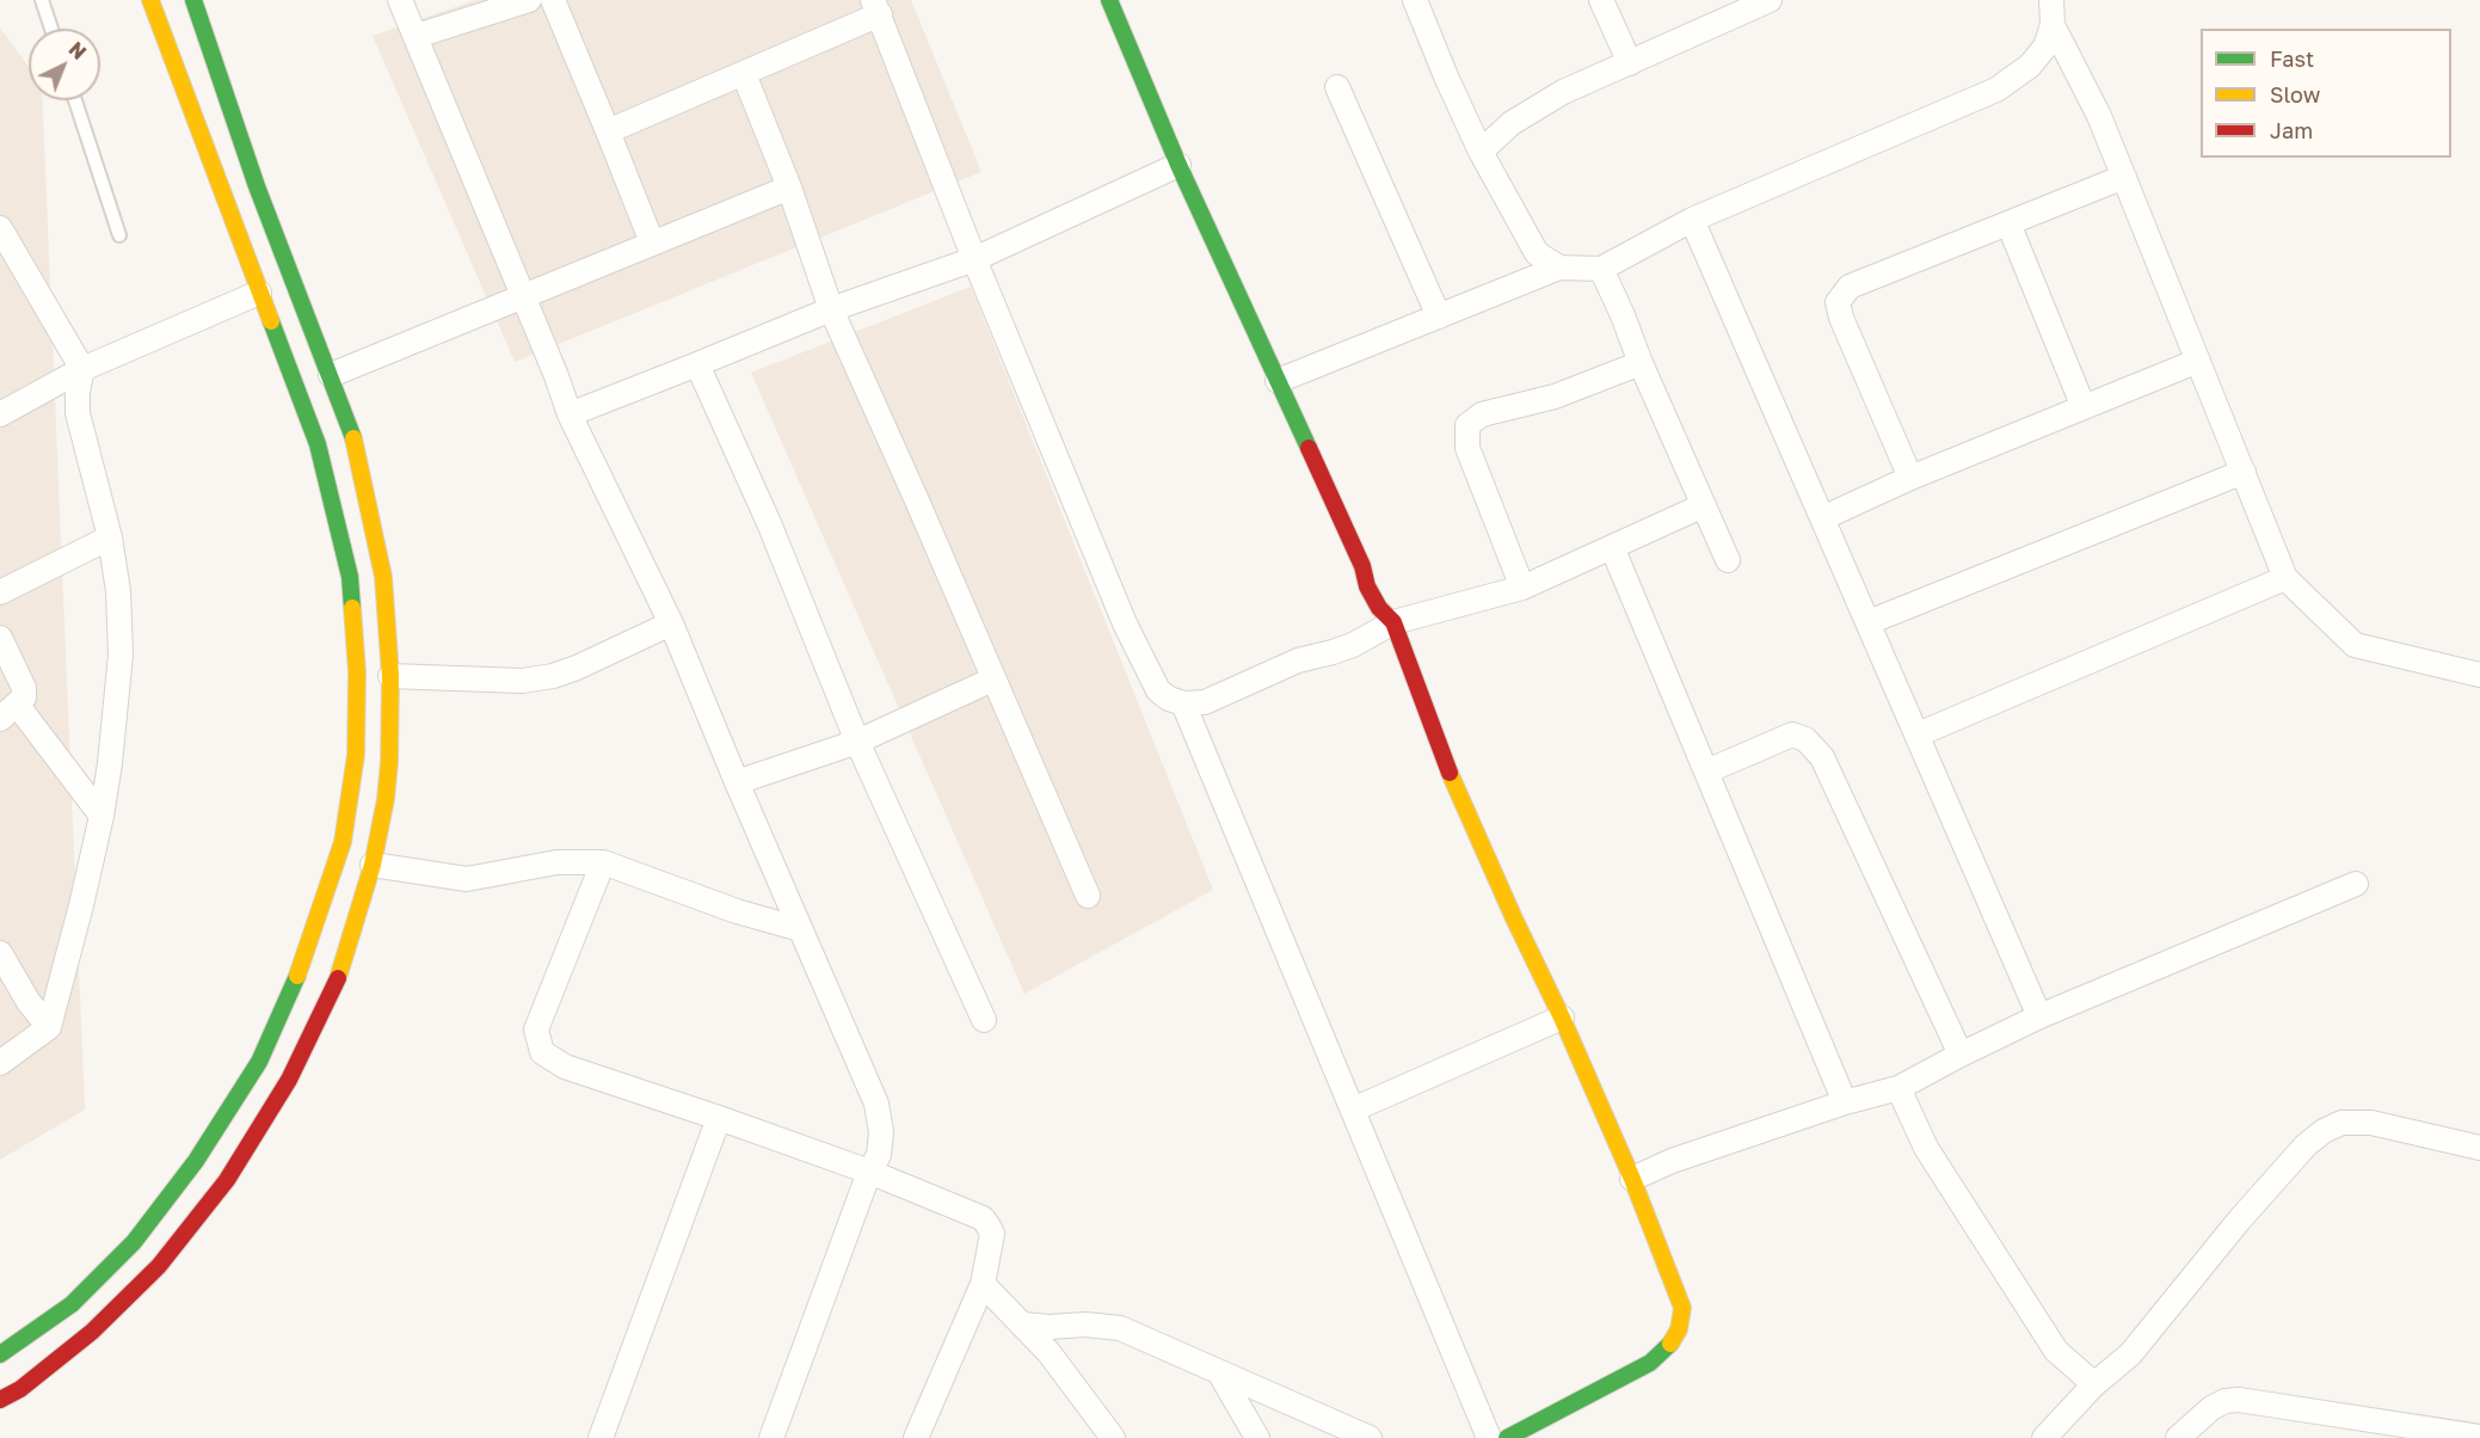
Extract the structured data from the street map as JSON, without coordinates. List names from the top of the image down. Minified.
{"legend":["Fast","Slow","Jam"],"north":"top right"}
